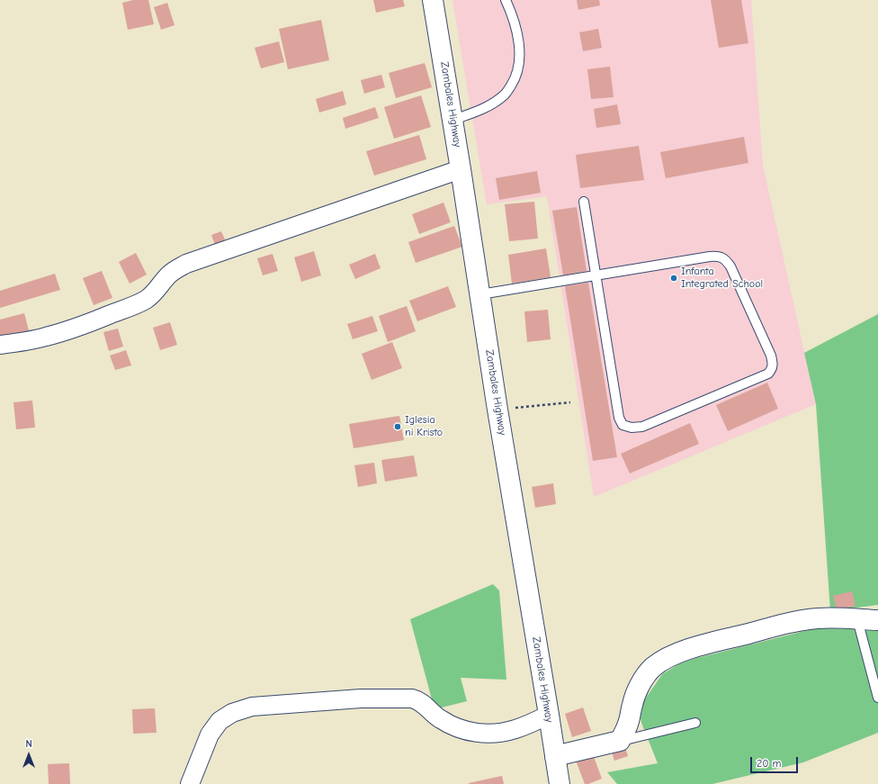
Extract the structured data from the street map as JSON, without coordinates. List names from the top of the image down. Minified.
{"streets":{"main road":["Zambales Highway"]},"places":["Infanta Integrated School","Iglesia ni Kristo"],"scale_bar":"20 m","north":"top"}
